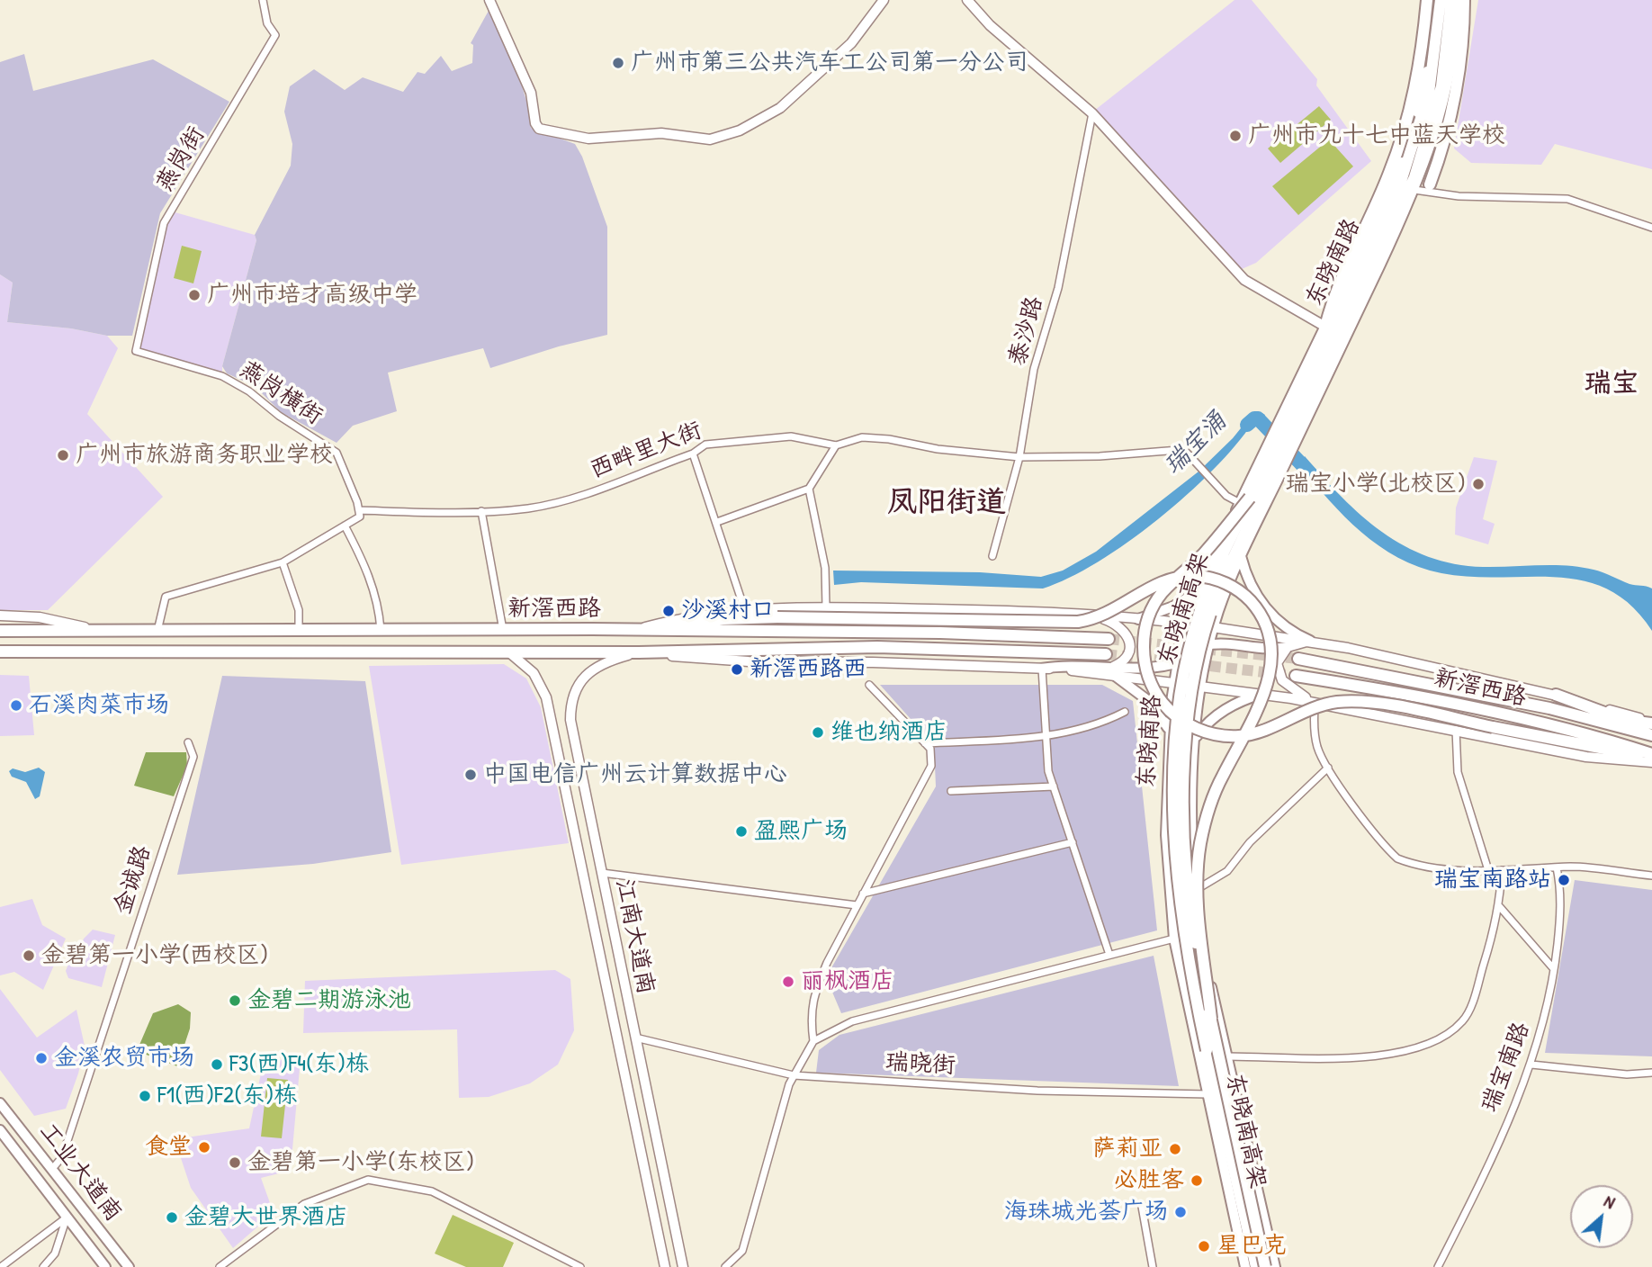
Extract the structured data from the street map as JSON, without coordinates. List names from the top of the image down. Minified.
{"streets":{"highway":["新滘西路","东晓南高架"],"main road":["东晓南路","江南大道南","工业大道南"],"street":["燕岗街","泰沙路","燕岗横街","西畔里大街","金诚路","瑞晓街","瑞宝南路"]},"crossings":[["燕岗街","燕岗横街"],["东晓南路","西畔里大街"],["东晓南路","东晓南高架"],["东晓南路","瑞晓街"],["泰沙路","西畔里大街"],["燕岗横街","西畔里大街"],["西畔里大街","东晓南高架"],["新滘西路","江南大道南"],["金诚路","工业大道南"],["江南大道南","瑞晓街"]],"districts":["瑞宝","凤阳街道"],"water":["瑞宝涌"],"places":["广州市第三公共汽车工公司第一分公司","广州市九十七中蓝天学校","广州市培才高级中学","广州市旅游商务职业学校","瑞宝小学(北校区)","沙溪村口","新滘西路西","石溪肉菜市场","维也纳酒店","中国电信广州云计算数据中心","盈熙广场","瑞宝南路站","金碧第一小学(西校区)","丽枫酒店","金碧二期游泳池","金溪农贸市场","F3(西)F4(东)栋","F1(西)F2(东)栋","食堂","萨莉亚","金碧第一小学(东校区)","必胜客","海珠城光荟广场","金碧大世界酒店","星巴克"],"north":"top right"}
